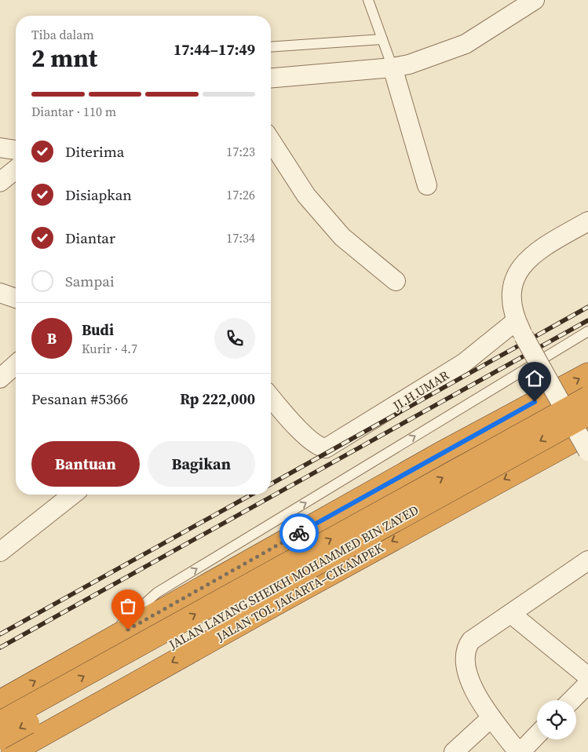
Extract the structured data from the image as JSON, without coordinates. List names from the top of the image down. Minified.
{"streets":{"highway":["JALAN LAYANG SHEIKH MOHAMMED BIN ZAYED","JALAN TOL JAKARTA–CIKAMPEK"],"street":["JI.H.UMAR"]},"page":{"heading":["2 mnt","Tiba dalam","17:44–17:49"],"panel":["Budi","Kurir · 4.7","Pesanan #5366","Rp 222,000"],"bar":"Diantar · 110 m","list":[["Diterima","17:23"],["Disiapkan","17:26"],["Diantar","17:34"],"Sampai"],"round":"B","buttons":["Bantuan","Bagikan"]}}
